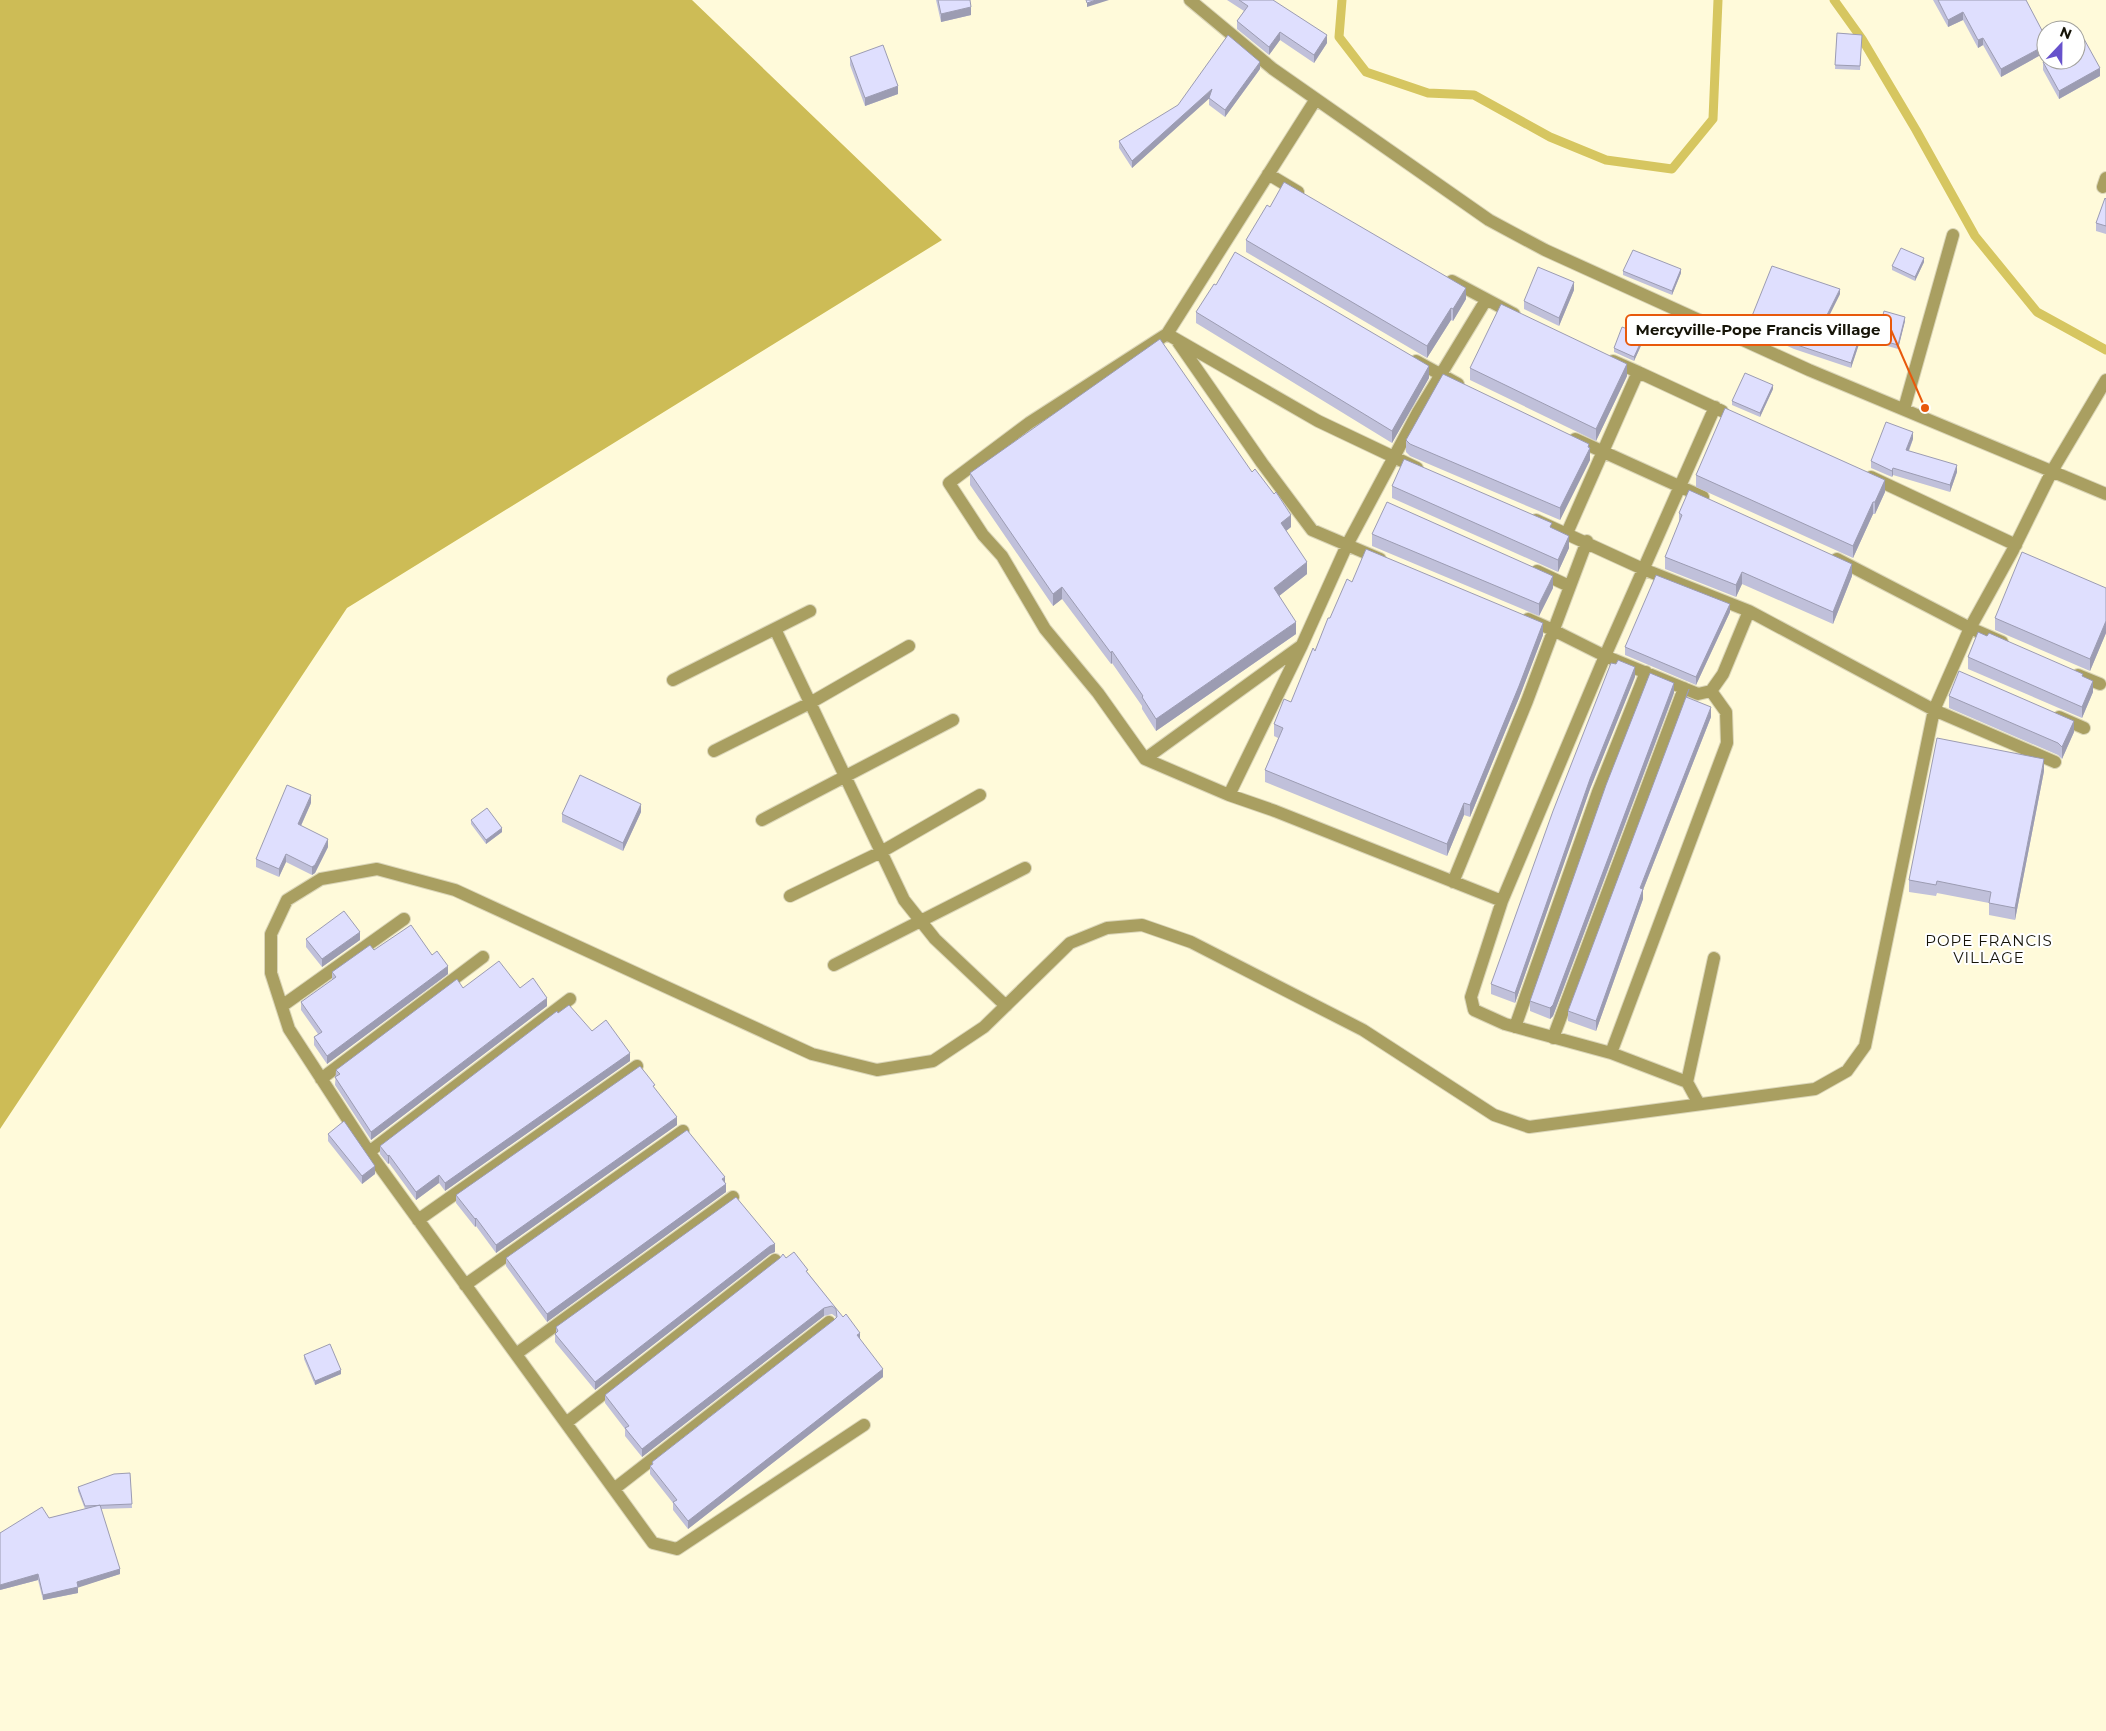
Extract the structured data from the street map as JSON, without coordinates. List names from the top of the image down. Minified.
{"districts":["POPE FRANCIS VILLAGE"],"places":["Mercyville-Pope Francis Village"],"north":"top"}
